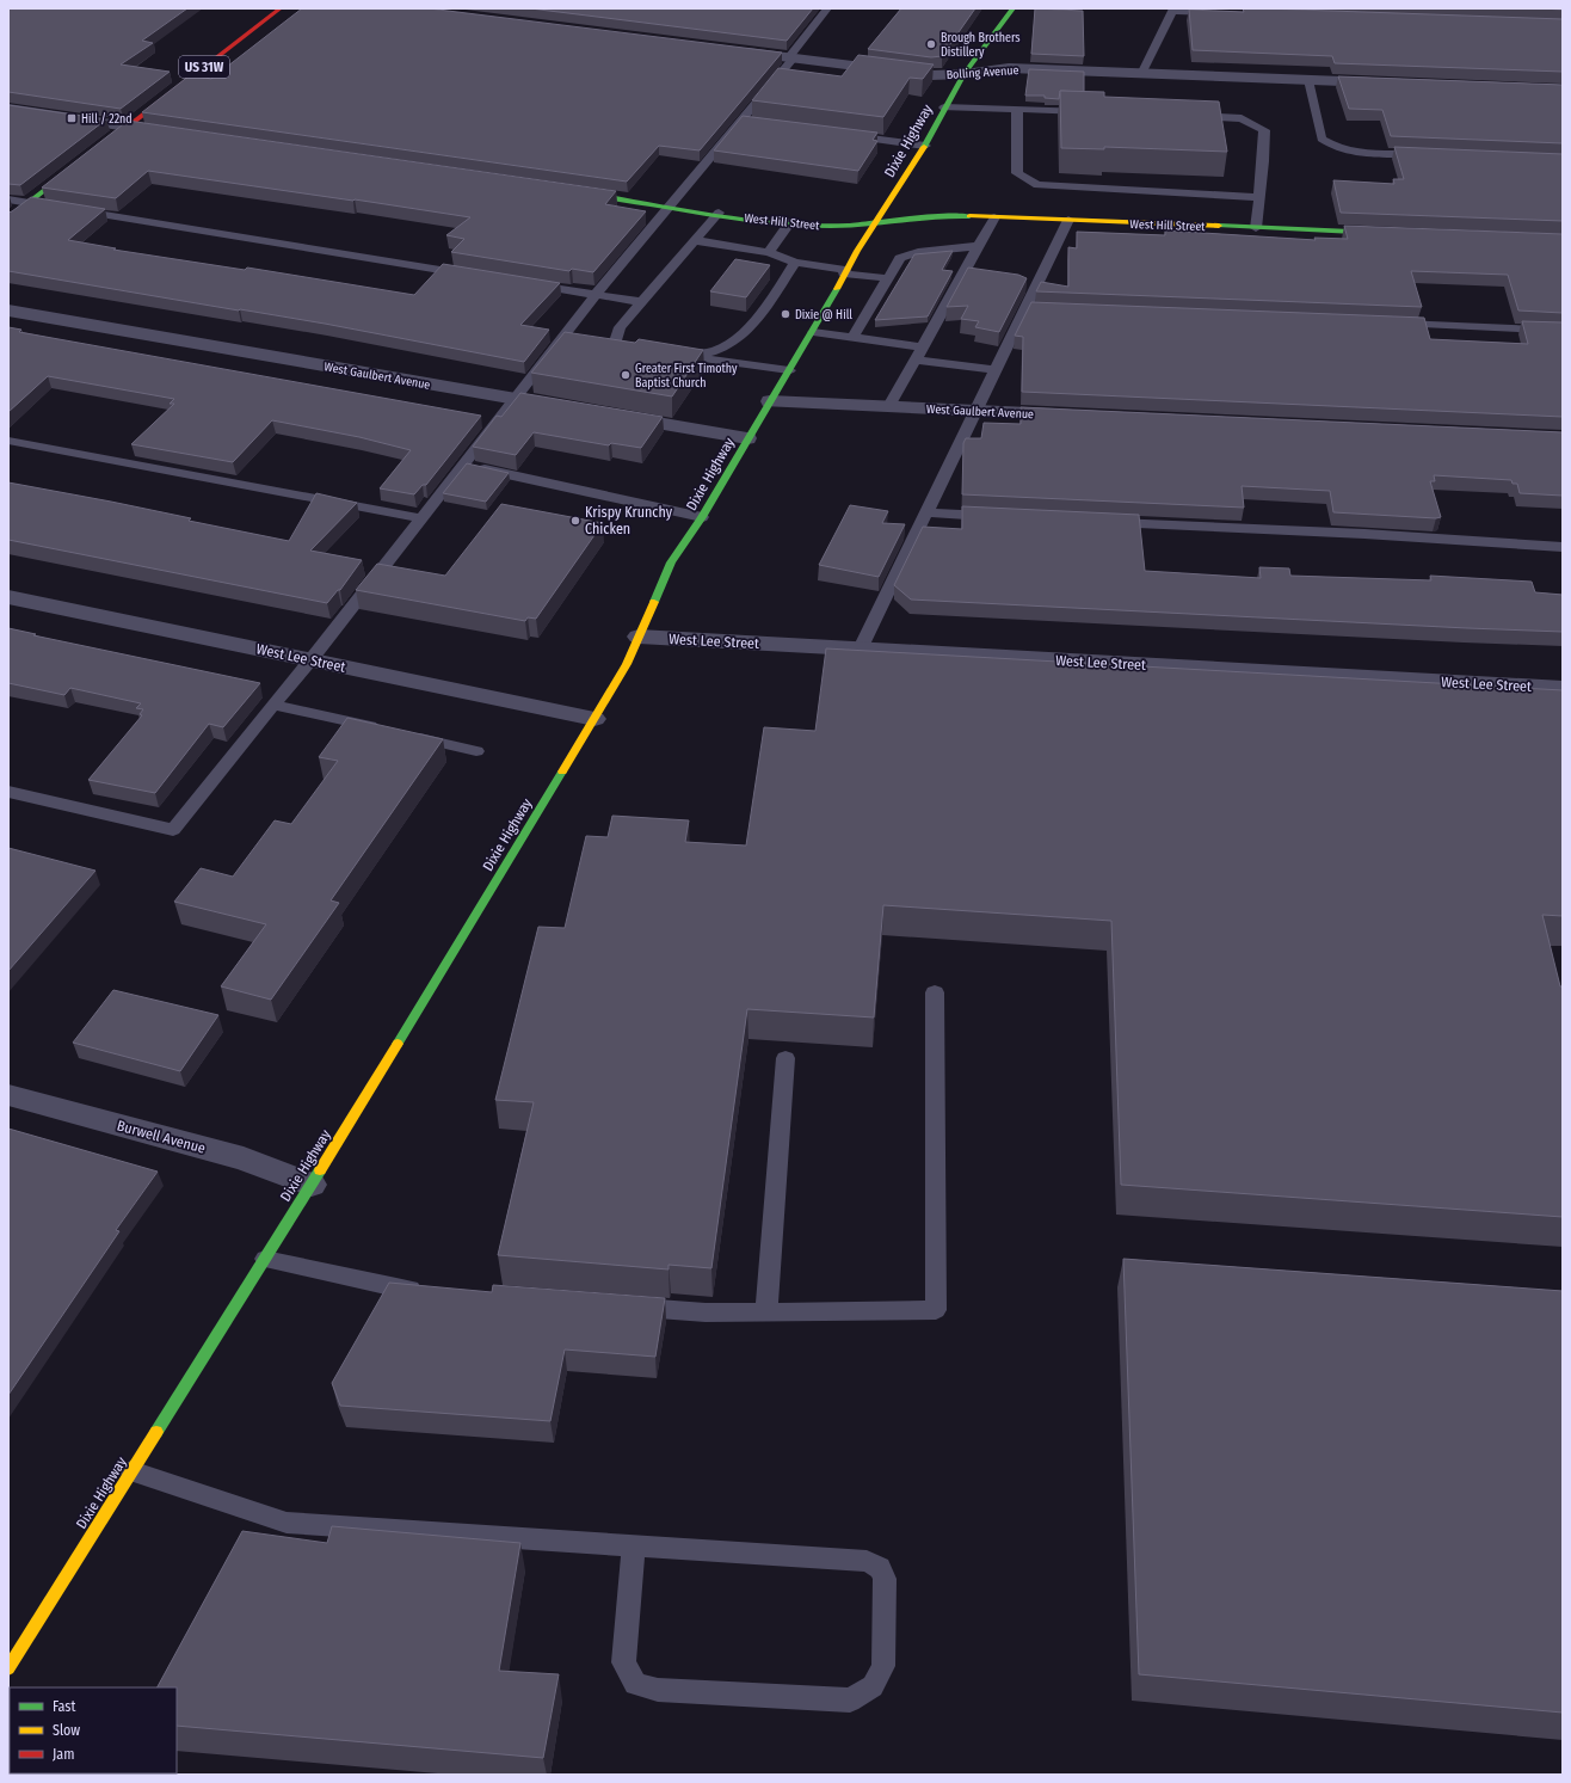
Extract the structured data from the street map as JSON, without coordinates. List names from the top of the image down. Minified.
{"streets":{"street":["US 31W","Bolling Avenue","Dixie Highway","West Hill Street","West Gaulbert Avenue","West Lee Street","Burwell Avenue"]},"crossings":[["Bolling Avenue","Dixie Highway"],["Dixie Highway","West Hill Street"],["Dixie Highway","West Gaulbert Avenue"],["Dixie Highway","West Lee Street"],["Dixie Highway","Burwell Avenue"]],"places":{"other":["Brough Brothers Distillery","Dixie @ Hill","Greater First Timothy Baptist Church","Krispy Krunchy Chicken"],"transit":["Hill / 22nd"]},"legend":["Fast","Slow","Jam"]}
